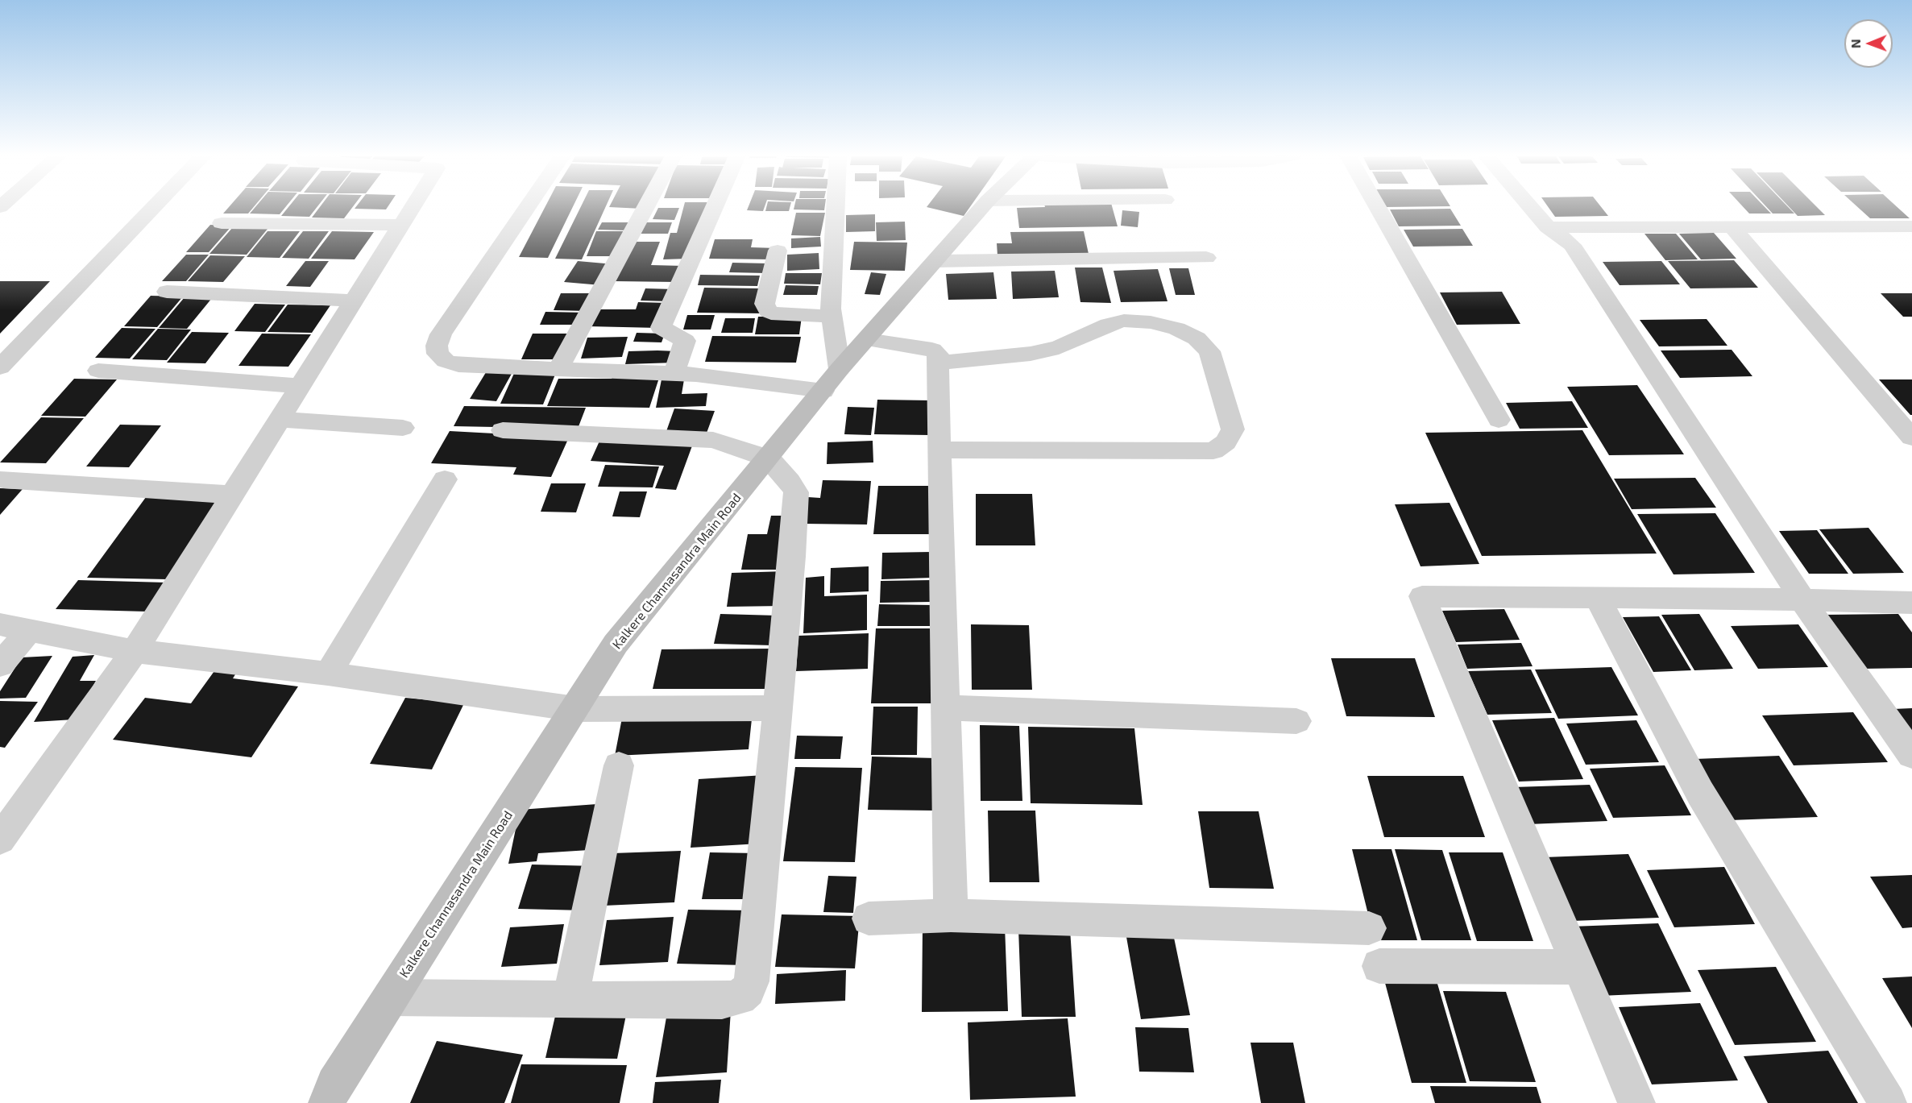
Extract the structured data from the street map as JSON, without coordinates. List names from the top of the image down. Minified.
{"streets":{"main road":["Kalkere Channasandra Main Road"]},"north":"left"}
